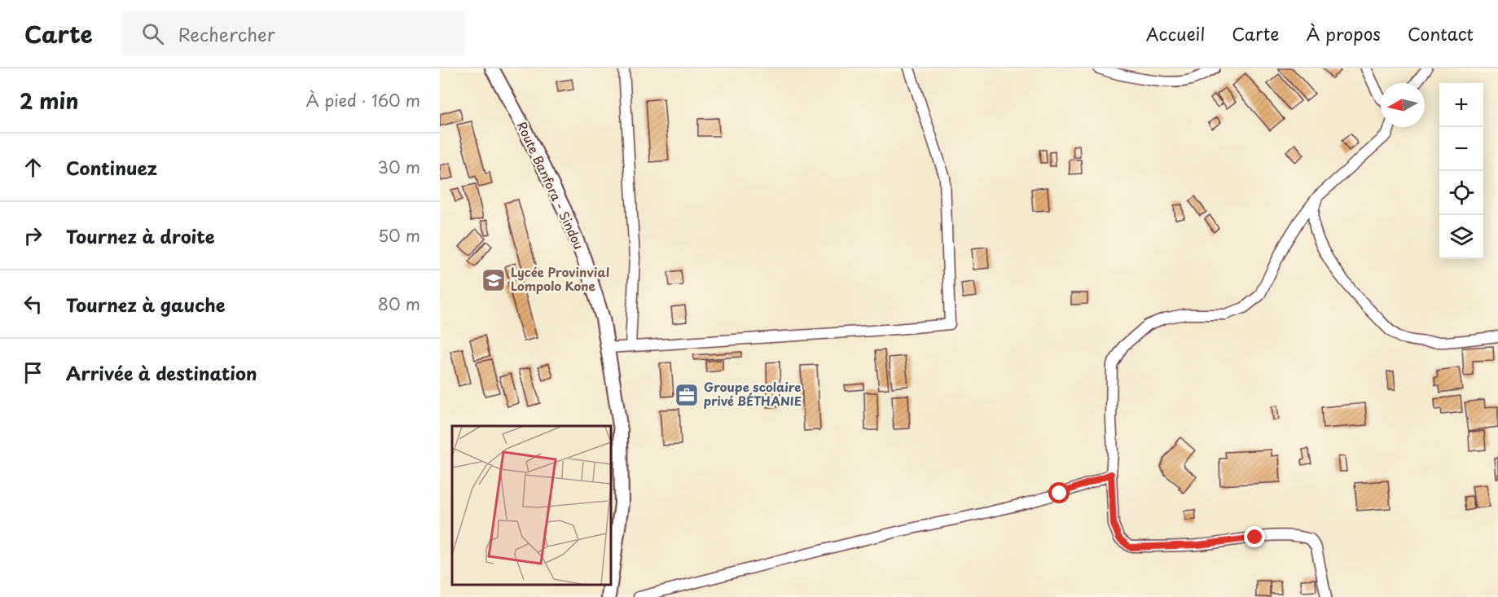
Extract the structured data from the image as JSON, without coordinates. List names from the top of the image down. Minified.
{"streets":{"main road":["Route Banfora - Sindou"]},"places":{"school or university":["Lycée Provinvial Lompolo Kone"],"office":["Groupe scolaire privé BÉTHANIE"]},"north":"left","page":{"header":"Carte","search":"Rechercher","nav":["Accueil","Carte","À propos","Contact"],"heading":["2 min","À pied · 160 m"],"map_buttons":["+","−"],"list":[["Continuez","30 m"],["Tournez à droite","50 m"],["Tournez à gauche","80 m"],"Arrivée à destination"]}}
